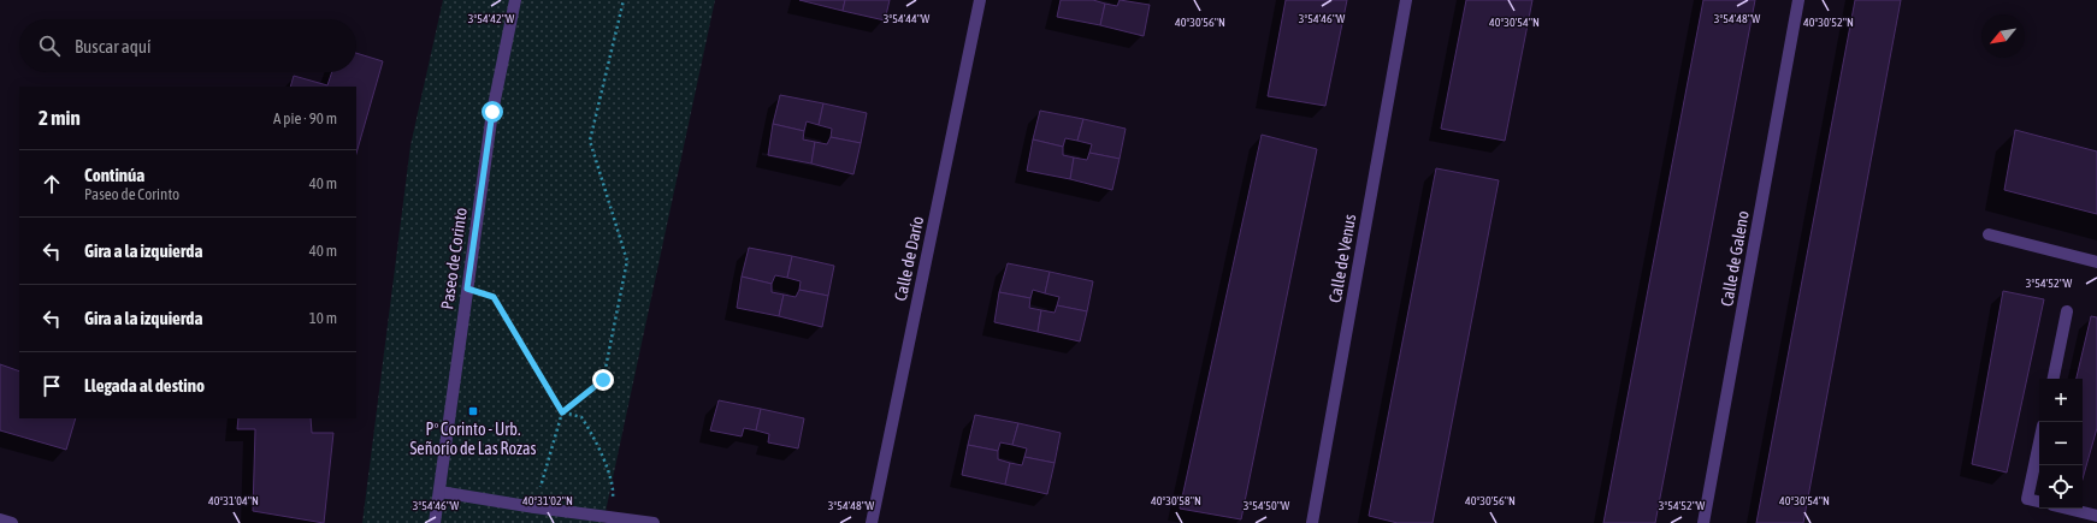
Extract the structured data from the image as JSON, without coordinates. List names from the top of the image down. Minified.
{"streets":{"street":["Paseo de Corinto","Calle de Darío","Calle de Venus","Calle de Galeno"]},"places":{"transit":["Pº Corinto - Urb. Señorío de Las Rozas"]},"north":"bottom left","page":{"search":"Buscar aquí","heading":["2 min","A pie · 90 m"],"list":[["Continúa","Paseo de Corinto","40 m"],["Gira a la izquierda","40 m"],["Gira a la izquierda","10 m"],"Llegada al destino"],"map_buttons":["+","−"]},"coordinates":["3°54'42\"W","3°54'48\"W","3°54'44\"W","3°54'46\"W","40°30'56\"N","40°30'54\"N","40°30'52\"N","3°54'52\"W","40°31'04\"N","40°31'02\"N","40°30'58\"N","3°54'50\"W"]}
